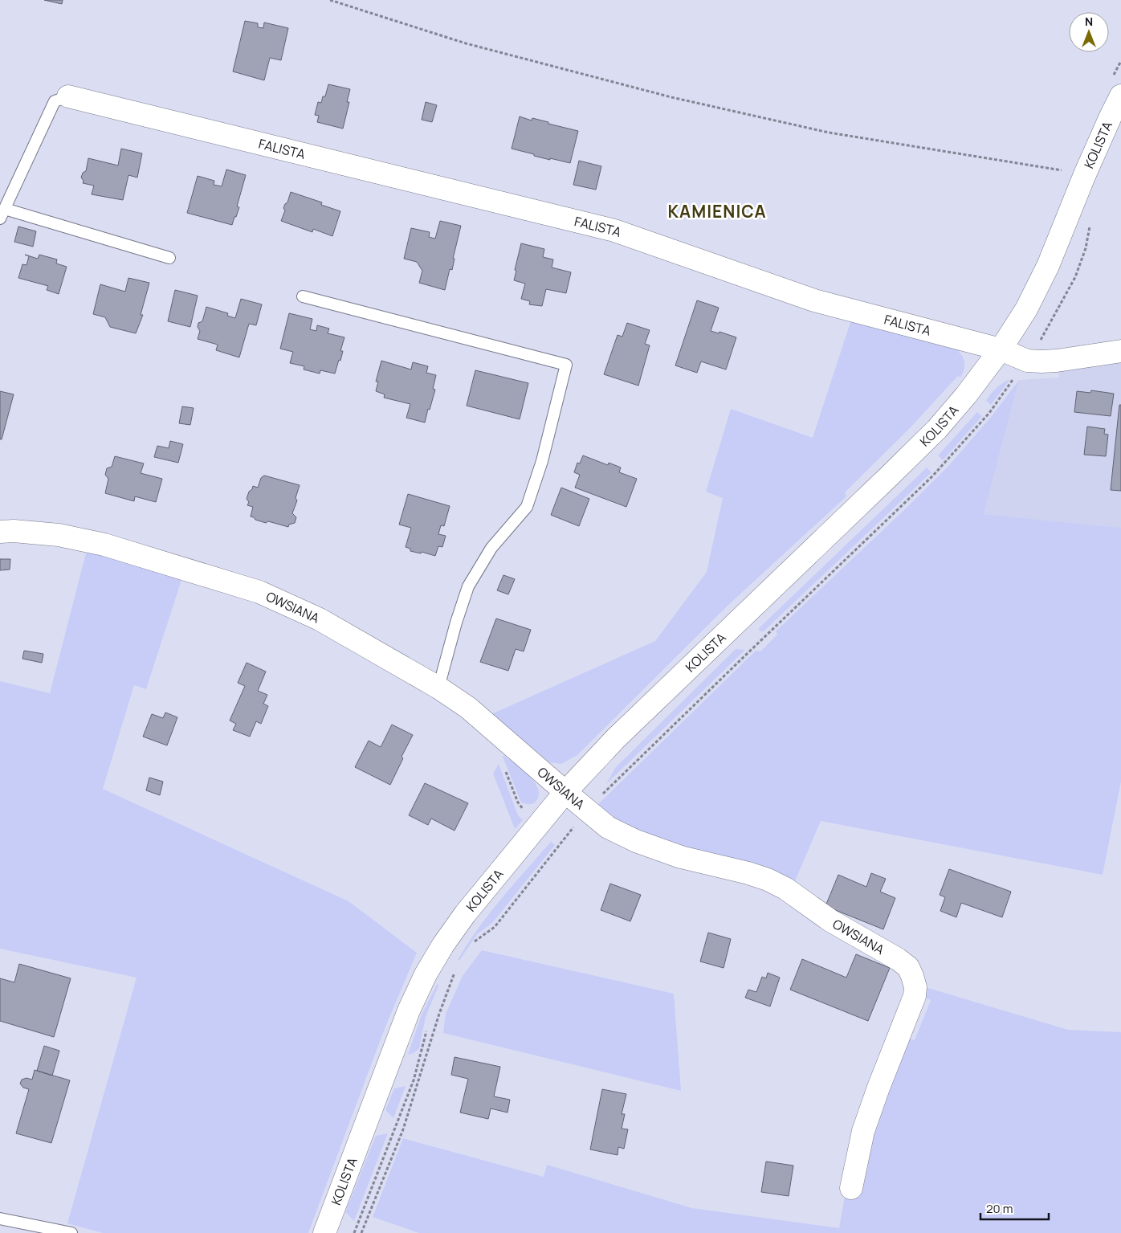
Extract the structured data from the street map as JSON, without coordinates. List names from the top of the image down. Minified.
{"streets":{"street":["KOLISTA","FALISTA","OWSIANA"]},"crossings":[["KOLISTA","FALISTA"],["KOLISTA","OWSIANA"]],"districts":["KAMIENICA"],"scale_bar":"20 m","north":"top"}
